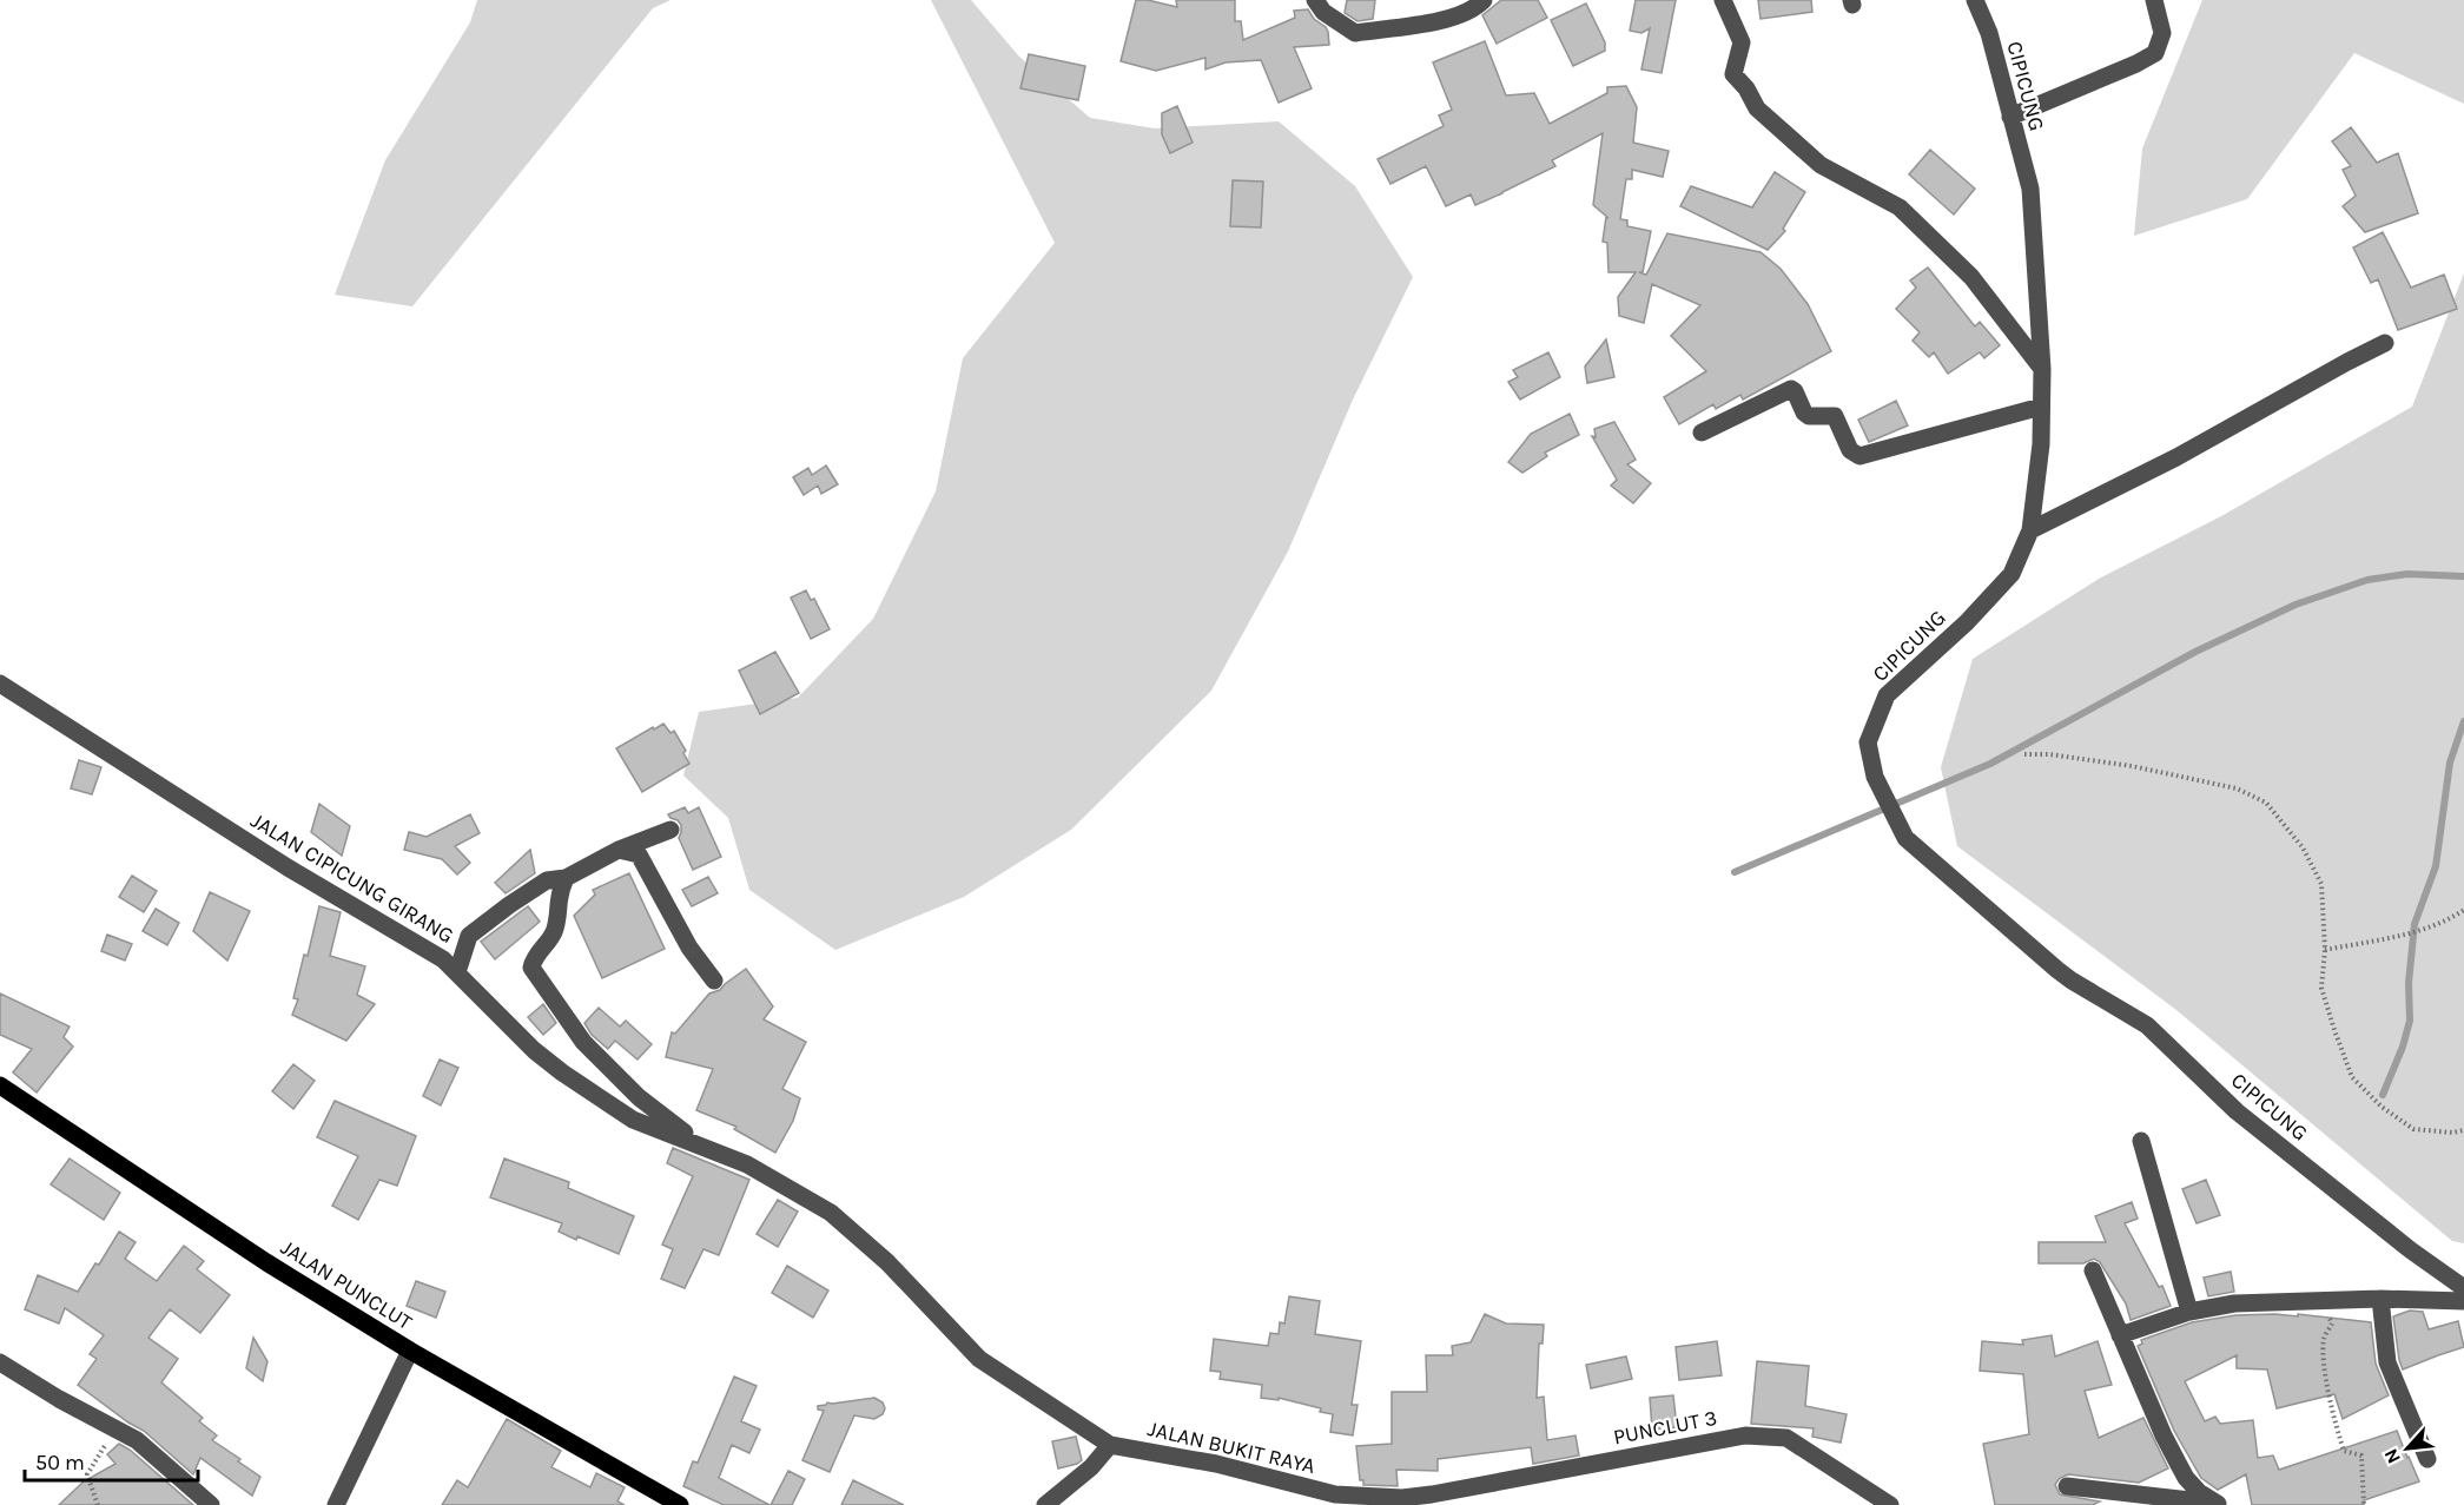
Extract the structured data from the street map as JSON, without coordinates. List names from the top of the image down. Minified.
{"streets":{"main road":["JALAN PUNCLUT"],"street":["CIPICUNG","JALAN CIPICUNG GIRANG","PUNCLUT 3","JALAN BUKIT RAYA"]},"crossings":[["JALAN CIPICUNG GIRANG","JALAN BUKIT RAYA"],["PUNCLUT 3","JALAN BUKIT RAYA"]],"scale_bar":"50 m","north":"bottom left"}
